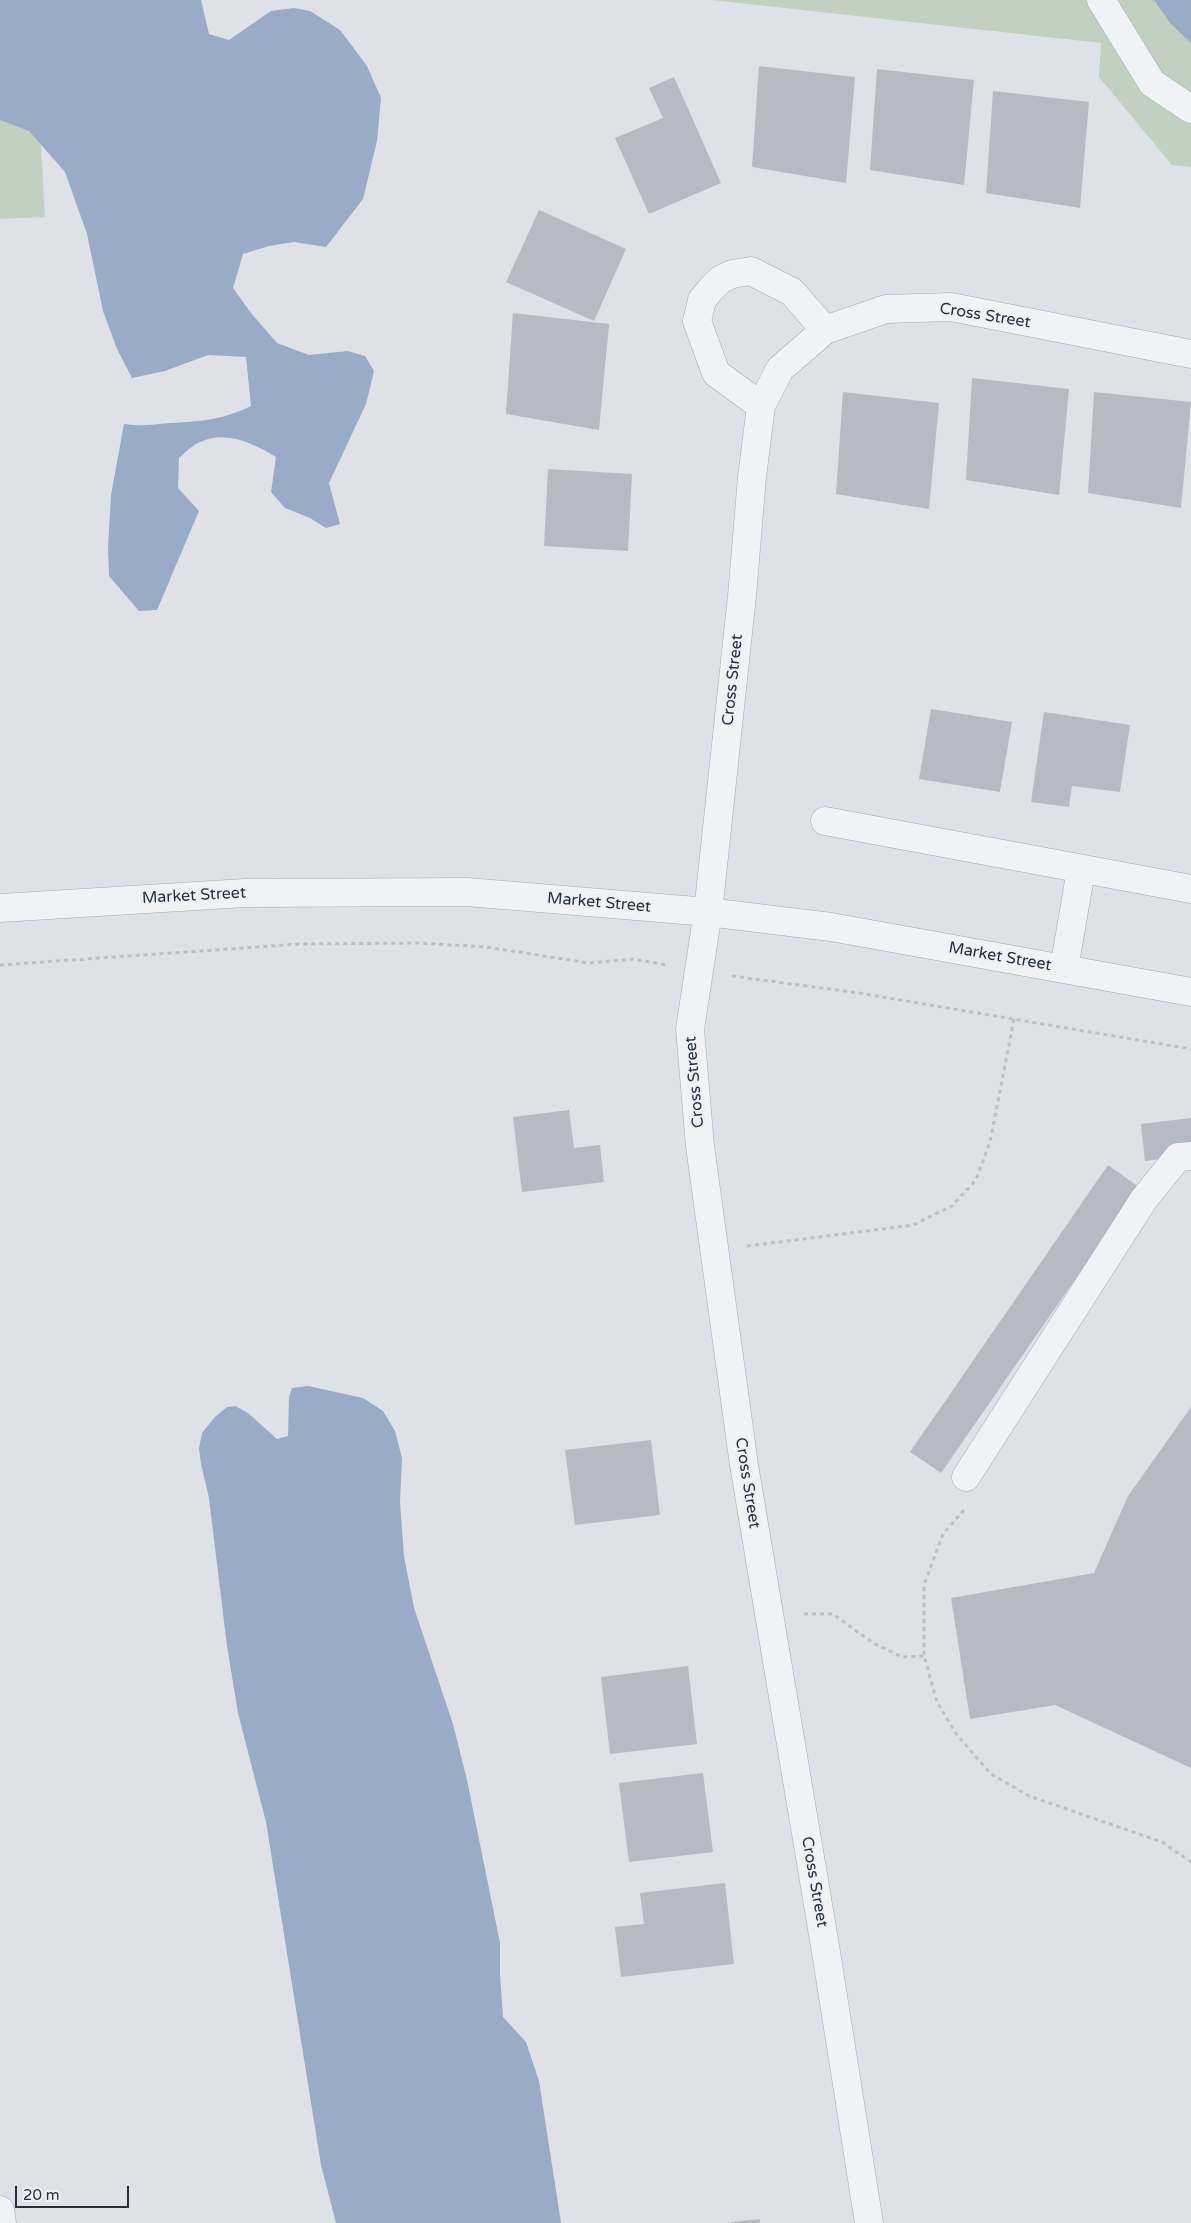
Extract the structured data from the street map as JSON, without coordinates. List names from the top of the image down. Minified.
{"streets":{"street":["Cross Street","Market Street"]},"crossings":[["Cross Street","Market Street"]],"scale_bar":"20 m"}
